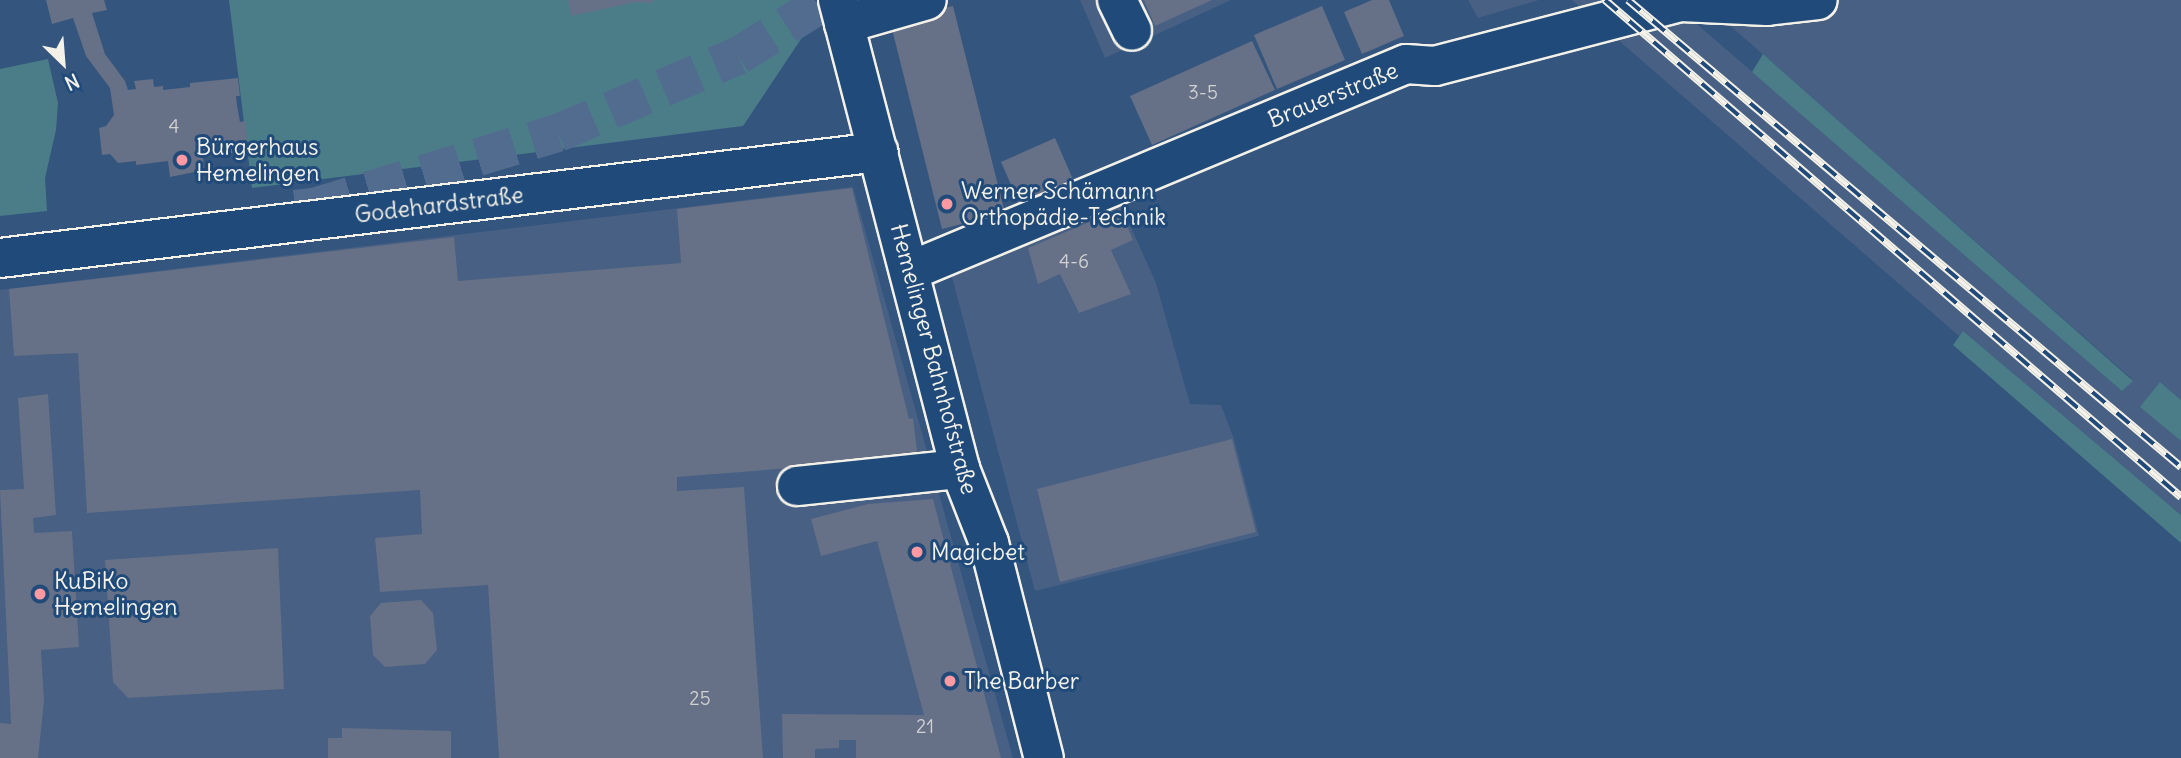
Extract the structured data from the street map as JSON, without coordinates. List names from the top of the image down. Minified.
{"streets":{"street":["Brauerstraße","Godehardstraße","Hemelinger Bahnhofstraße"]},"crossings":[["Brauerstraße","Hemelinger Bahnhofstraße"],["Godehardstraße","Hemelinger Bahnhofstraße"]],"places":["Bürgerhaus Hemelingen","Werner Schämann Orthopädie-Technik","Magicbet","KuBiKo Hemelingen","The Barber"],"house_numbers":["3-5","4","4-6","25","21"],"north":"bottom right"}
